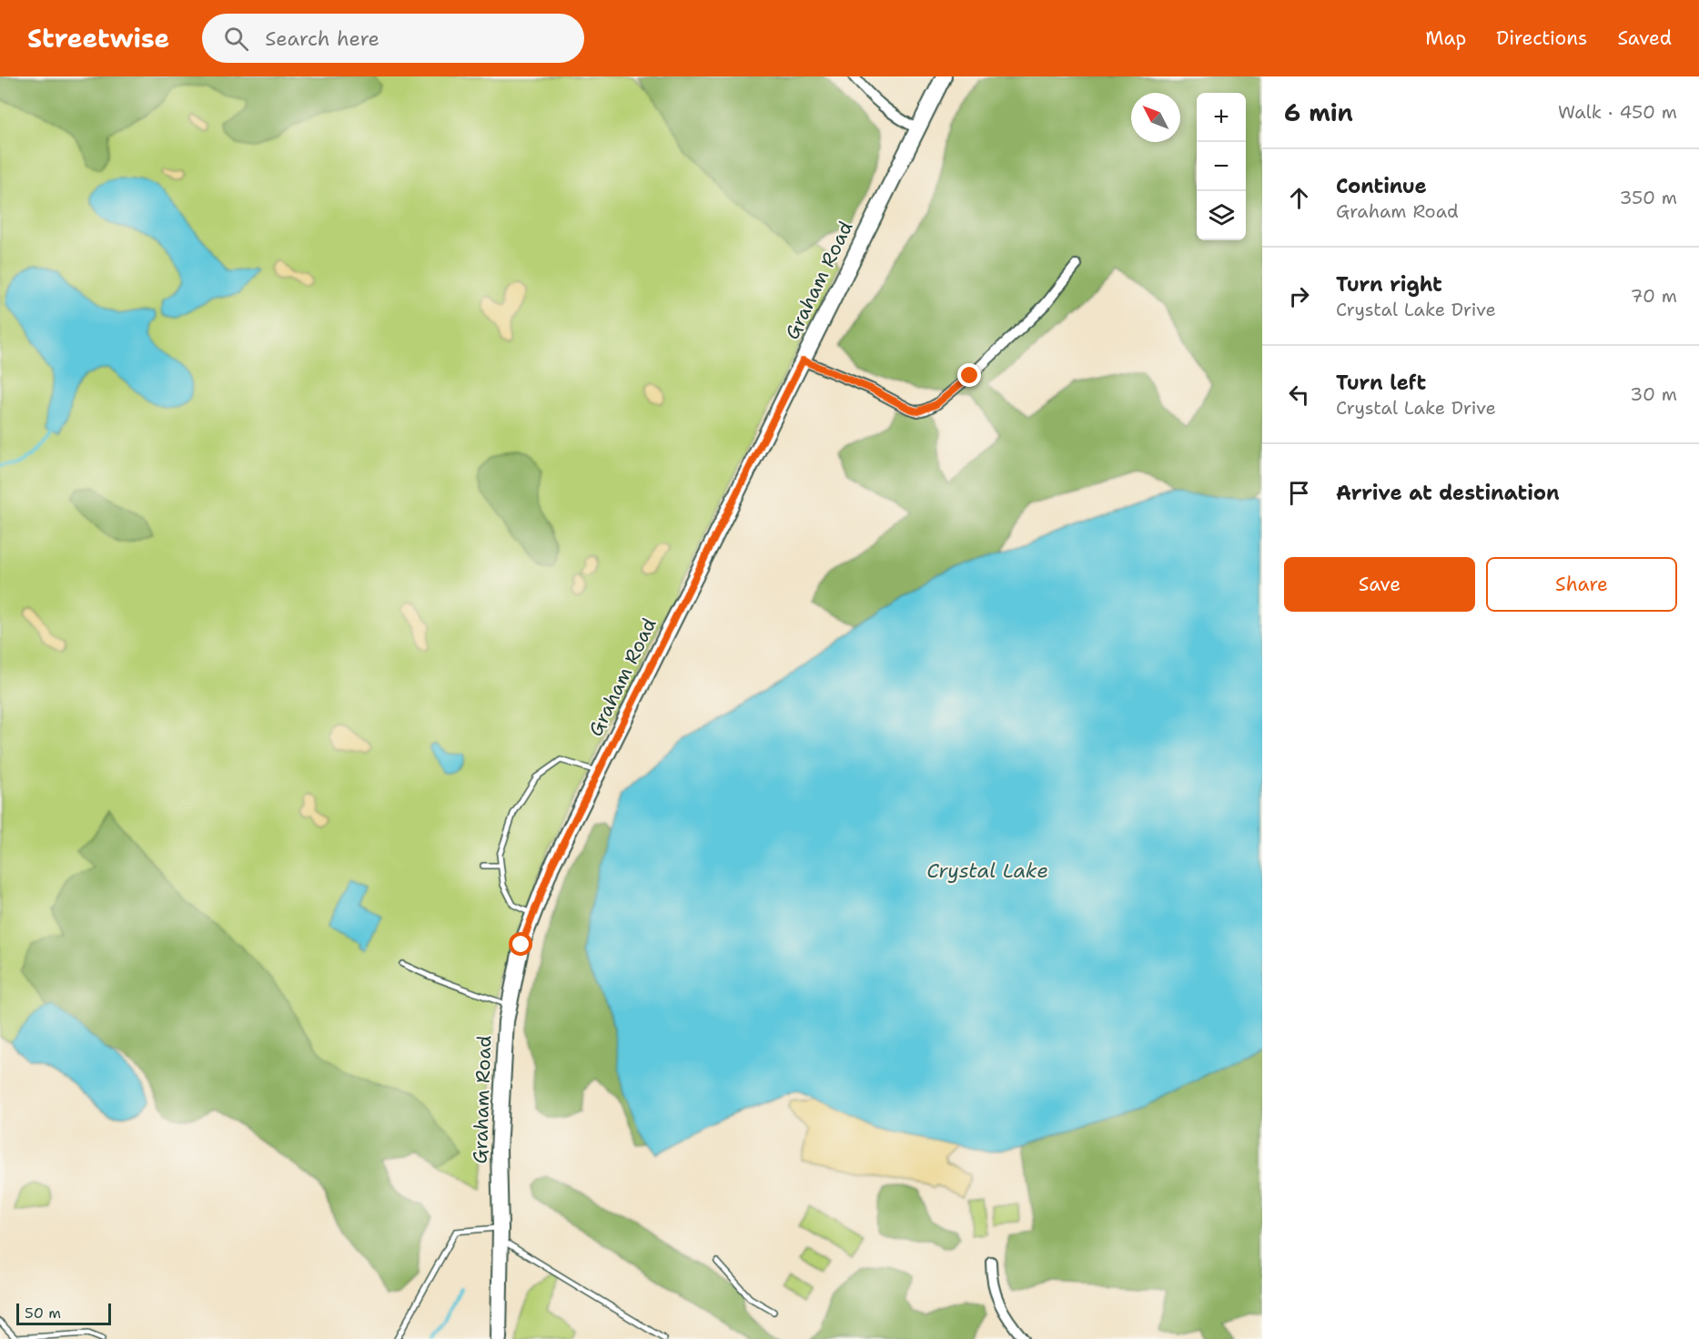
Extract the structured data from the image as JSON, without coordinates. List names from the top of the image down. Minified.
{"streets":{"main road":["Graham Road"]},"water":["Crystal Lake"],"scale_bar":"50 m","north":"top left","page":{"header":"Streetwise","search":"Search here","nav":["Map","Directions","Saved"],"heading":["6 min","Walk · 450 m"],"map_buttons":["+","−"],"list":[["Continue","Graham Road","350 m"],["Turn right","Crystal Lake Drive","70 m"],["Turn left","Crystal Lake Drive","30 m"],"Arrive at destination"],"buttons":["Save","Share"],"scale":"50 m"}}
